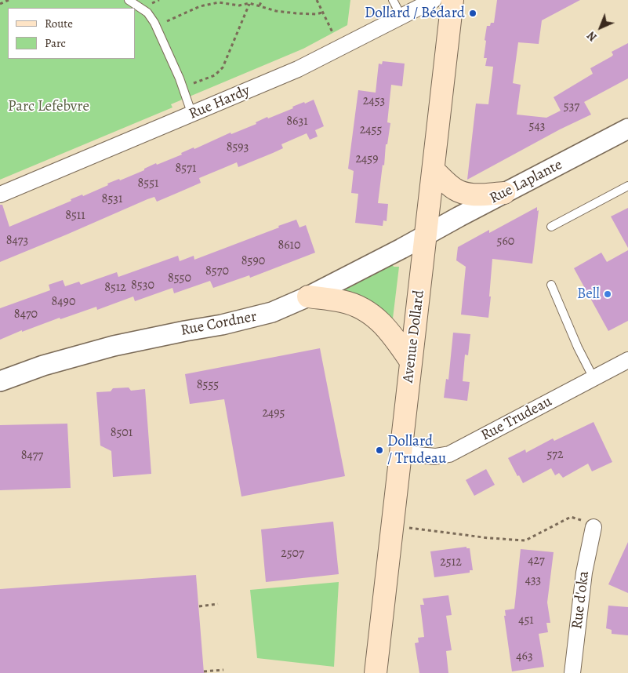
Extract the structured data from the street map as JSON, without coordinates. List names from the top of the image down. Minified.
{"streets":{"main road":["Avenue Dollard"],"street":["Rue Hardy","Rue Laplante","Rue Cordner","Rue Trudeau","Rue d'oka"]},"crossings":[["Rue Laplante","Rue Cordner"],["Rue Laplante","Avenue Dollard"],["Rue Cordner","Avenue Dollard"],["Avenue Dollard","Rue Trudeau"]],"parks":["Parc Lefebvre"],"places":["Dollard / Bédard","Bell","Dollard / Trudeau"],"house_numbers":["2453","537","8631","543","2455","8593","2459","8571","8551","8531","8511","8473","560","8610","8590","8570","8550","8530","8512","8490","8470","8555","2495","8501","572","8477","2507","427","2512","433","451","463"],"legend":["Route","Parc"],"north":"bottom left"}
